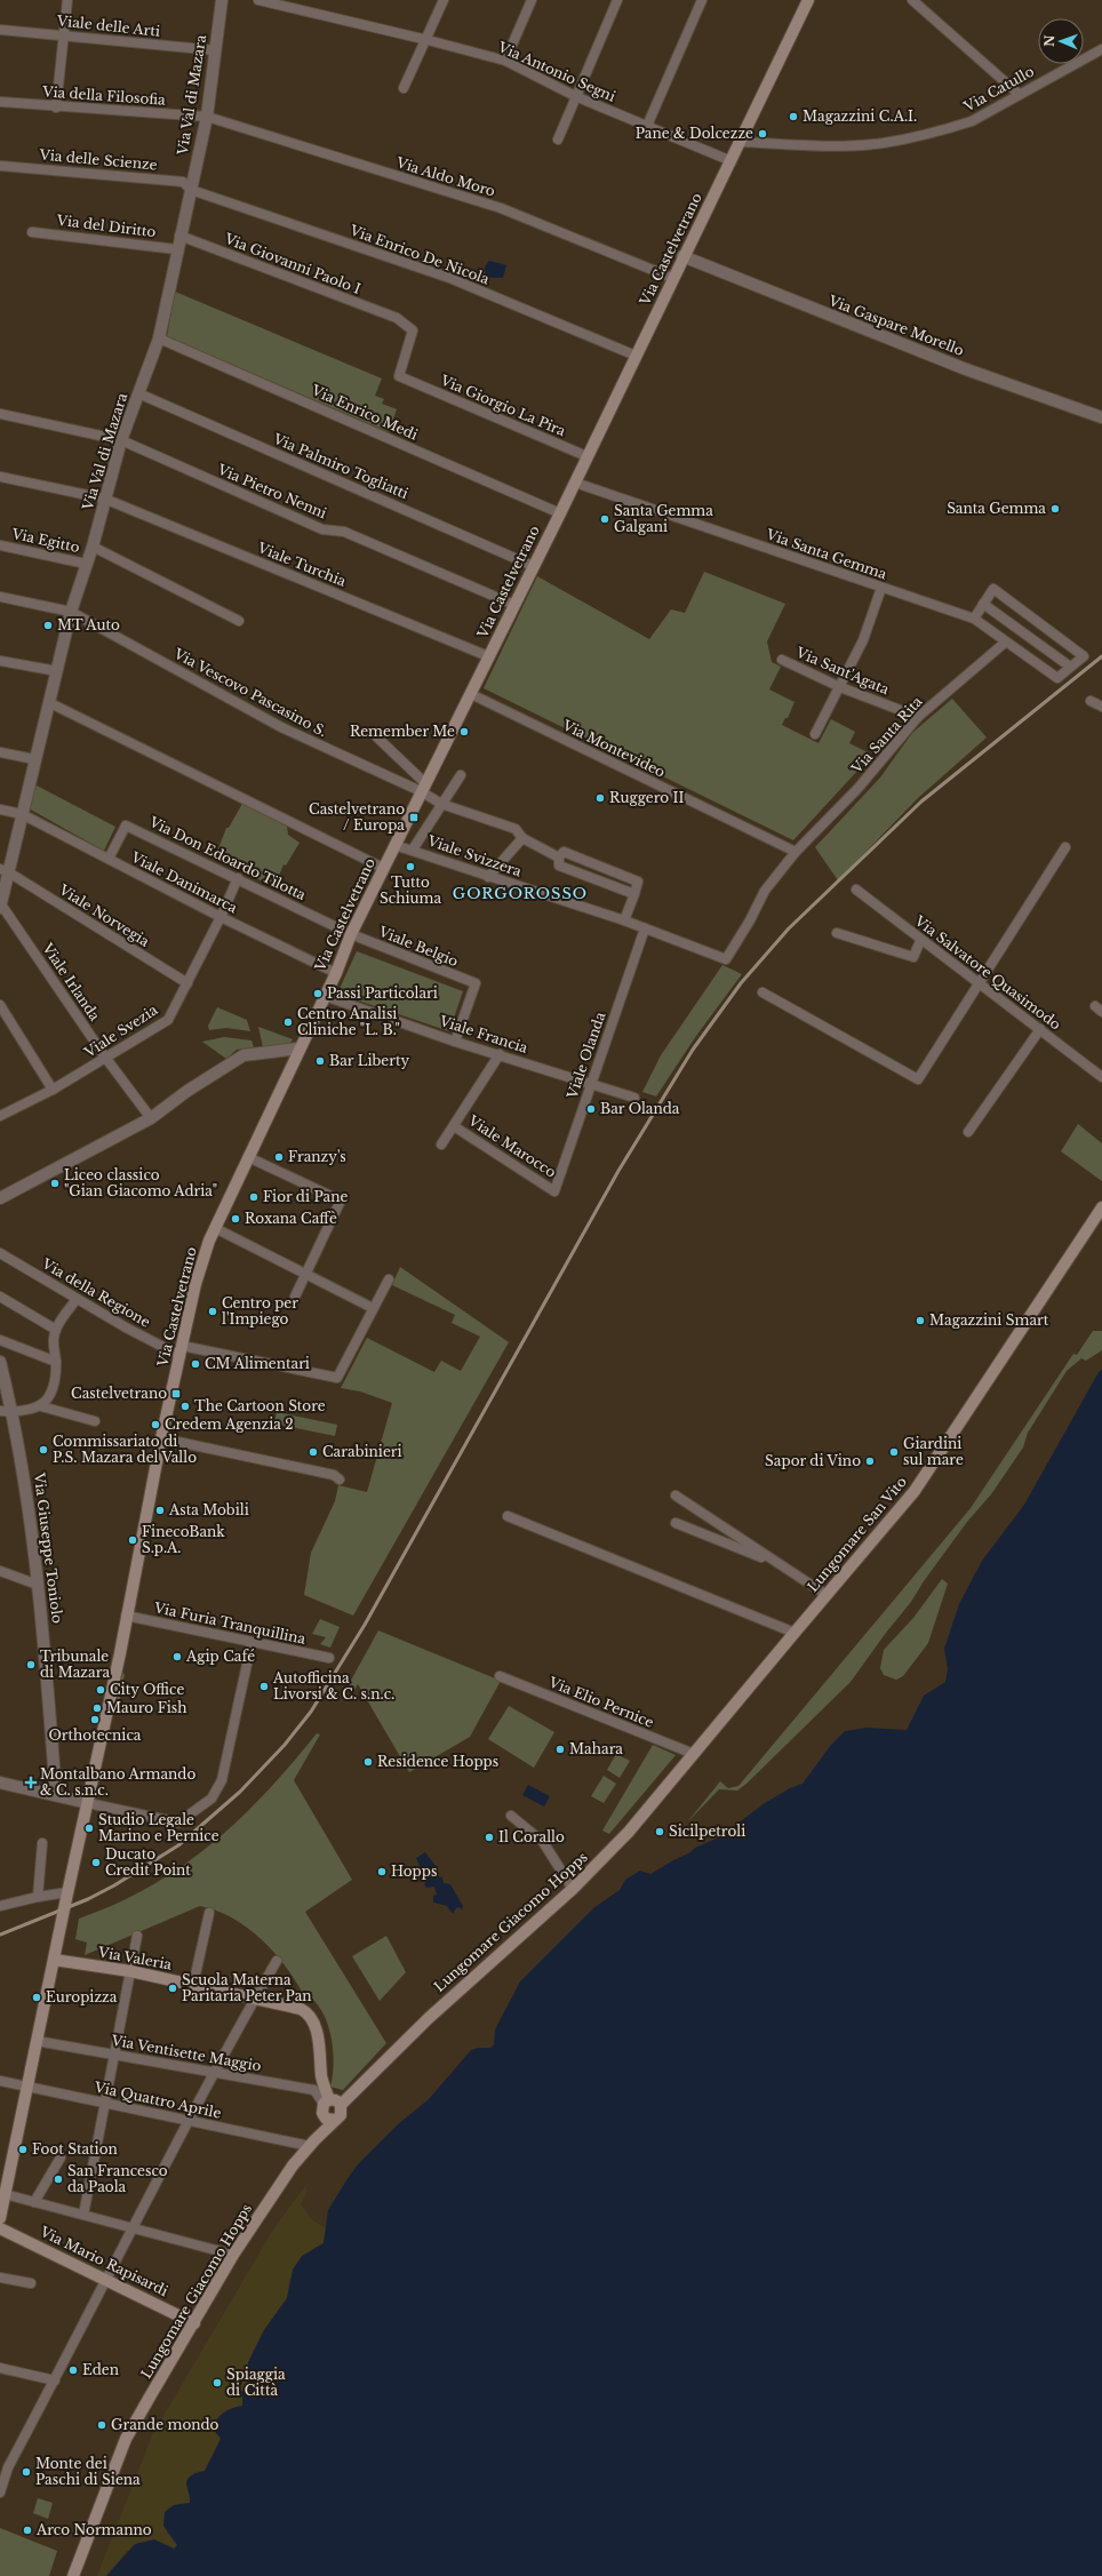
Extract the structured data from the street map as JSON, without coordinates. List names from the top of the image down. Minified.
{"streets":{"main road":["Via Castelvetrano","Lungomare San Vito","Lungomare Giacomo Hopps","Via Valeria","Via Mario Rapisardi"],"street":["Viale delle Arti","Via Antonio Segni","Via Catullo","Via Val di Mazara","Via della Filosofia","Via delle Scienze","Via Aldo Moro","Via del Diritto","Via Enrico De Nicola","Via Giovanni Paolo I","Via Gaspare Morello","Via Giorgio La Pira","Via Enrico Medi","Via Palmiro Togliatti","Via Pietro Nenni","Via Egitto","Via Santa Gemma","Viale Turchia","Via Sant'Agata","Via Vescovo Pascasino S.","Via Santa Rita","Via Montevideo","Viale Svizzera","Via Don Edoardo Tilotta","Viale Danimarca","Viale Norvegia","Viale Belgio","Via Salvatore Quasimodo","Viale Irlanda","Viale Svezia","Viale Francia","Viale Olanda","Viale Marocco","Via della Regione","Via Giuseppe Toniolo","Via Furia Tranquillina","Via Elio Pernice","Via Ventisette Maggio","Via Quattro Aprile"]},"crossings":[["Viale delle Arti","Via Val di Mazara"],["Via Antonio Segni","Via Castelvetrano"],["Via Catullo","Via Castelvetrano"],["Via Val di Mazara","Via della Filosofia"],["Via Val di Mazara","Via delle Scienze"],["Via Val di Mazara","Via Aldo Moro"],["Via Val di Mazara","Via del Diritto"],["Via Val di Mazara","Via Enrico De Nicola"],["Via Val di Mazara","Via Giovanni Paolo I"],["Via Val di Mazara","Via Enrico Medi"],["Via Val di Mazara","Via Palmiro Togliatti"],["Via Val di Mazara","Via Pietro Nenni"],["Via Val di Mazara","Via Egitto"],["Via Val di Mazara","Viale Turchia"],["Via Val di Mazara","Via Vescovo Pascasino S."],["Via Val di Mazara","Viale Danimarca"],["Via Val di Mazara","Viale Norvegia"],["Via Val di Mazara","Viale Irlanda"],["Via della Filosofia","Via Aldo Moro"],["Via delle Scienze","Via Enrico De Nicola"],["Via Aldo Moro","Via Castelvetrano"],["Via Castelvetrano","Via Enrico De Nicola"],["Via Castelvetrano","Via Gaspare Morello"],["Via Castelvetrano","Via Giorgio La Pira"],["Via Castelvetrano","Via Enrico Medi"],["Via Castelvetrano","Via Palmiro Togliatti"],["Via Castelvetrano","Via Pietro Nenni"],["Via Castelvetrano","Via Santa Gemma"],["Via Castelvetrano","Viale Turchia"],["Via Castelvetrano","Via Vescovo Pascasino S."],["Via Castelvetrano","Via Montevideo"],["Via Castelvetrano","Viale Svizzera"],["Via Castelvetrano","Via Don Edoardo Tilotta"],["Via Castelvetrano","Viale Danimarca"],["Via Castelvetrano","Viale Belgio"],["Via Castelvetrano","Viale Francia"],["Via Castelvetrano","Via della Regione"],["Via Castelvetrano","Via Furia Tranquillina"],["Via Castelvetrano","Via Valeria"],["Via Castelvetrano","Via Ventisette Maggio"],["Via Castelvetrano","Via Quattro Aprile"],["Via Giovanni Paolo I","Via Giorgio La Pira"],["Via Santa Gemma","Via Santa Rita"],["Via Sant'Agata","Via Santa Rita"],["Via Santa Rita","Via Montevideo"],["Via Santa Rita","Viale Svizzera"],["Viale Svizzera","Viale Olanda"],["Via Don Edoardo Tilotta","Viale Danimarca"],["Via Don Edoardo Tilotta","Viale Belgio"],["Via Don Edoardo Tilotta","Viale Svezia"],["Viale Danimarca","Viale Svezia"],["Viale Norvegia","Viale Svezia"],["Viale Belgio","Viale Francia"],["Viale Irlanda","Viale Svezia"],["Viale Francia","Viale Olanda"],["Viale Olanda","Viale Marocco"],["Lungomare San Vito","Via Elio Pernice"],["Lungomare San Vito","Lungomare Giacomo Hopps"],["Via Elio Pernice","Lungomare Giacomo Hopps"],["Lungomare Giacomo Hopps","Via Valeria"],["Lungomare Giacomo Hopps","Via Ventisette Maggio"],["Lungomare Giacomo Hopps","Via Quattro Aprile"],["Lungomare Giacomo Hopps","Via Mario Rapisardi"],["Via Valeria","Via Ventisette Maggio"]],"districts":["GORGOROSSO"],"places":{"other":["Magazzini C.A.I.","Pane & Dolcezze","Santa Gemma","Santa Gemma Galgani","MT Auto","Remember Me","Ruggero II","Tutto Schiuma","Passi Particolari","Centro Analisi Cliniche \"L. B.\"","Bar Liberty","Bar Olanda","Franzy's","Liceo classico \"Gian Giacomo Adria\"","Fior di Pane","Roxana Caffè","Centro per l'Impiego","Magazzini Smart","CM Alimentari","The Cartoon Store","Credem Agenzia 2","Commissariato di P.S. Mazara del Vallo","Carabinieri","Giardini sul mare","Sapor di Vino","Asta Mobili","FinecoBank S.p.A.","Agip Café","Tribunale di Mazara","Autofficina Livorsi & C. s.n.c.","City Office","Mauro Fish","Orthotecnica","Mahara","Residence Hopps","Studio Legale Marino e Pernice","Sicilpetroli","Il Corallo","Ducato Credit Point","Hopps","Scuola Materna Paritaria Peter Pan","Europizza","Foot Station","San Francesco da Paola","Eden","Spiaggia di Città","Grande mondo","Monte dei Paschi di Siena","Arco Normanno"],"transit":["Castelvetrano / Europa","Castelvetrano"],"health":["Montalbano Armando & C. s.n.c."]},"north":"left"}
